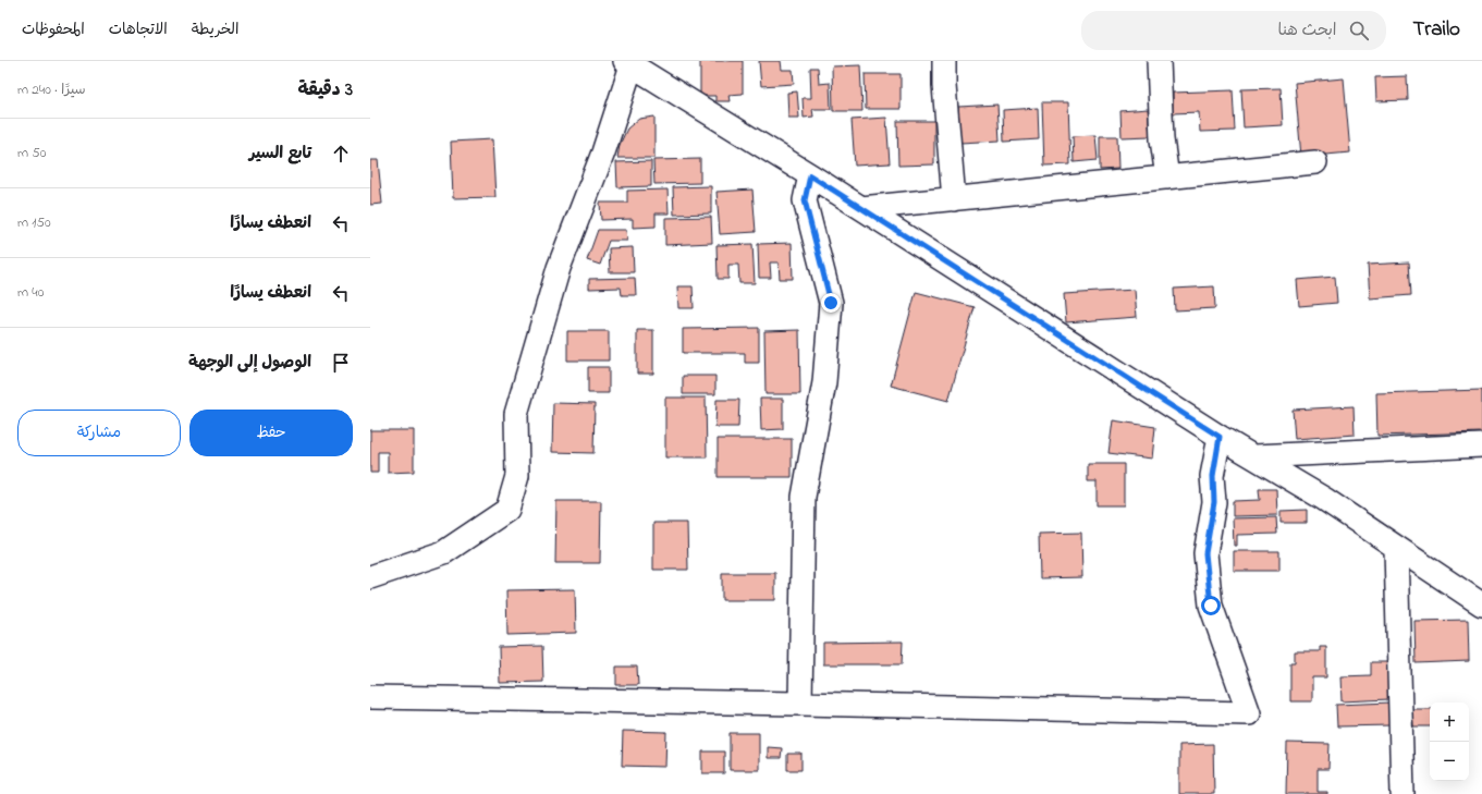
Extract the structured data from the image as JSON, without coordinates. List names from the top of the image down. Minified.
{"page":{"header":"Trailo","search":"ابحث هنا","nav":["الخريطة","الاتجاهات","المحفوظات"],"heading":["3 دقيقة","سيرًا · 240 m"],"list":[["تابع السير","50 m"],["انعطف يسارًا","150 m"],["انعطف يسارًا","40 m"],"الوصول إلى الوجهة"],"buttons":["حفظ","مشاركة"],"map_buttons":["+","−"]}}
